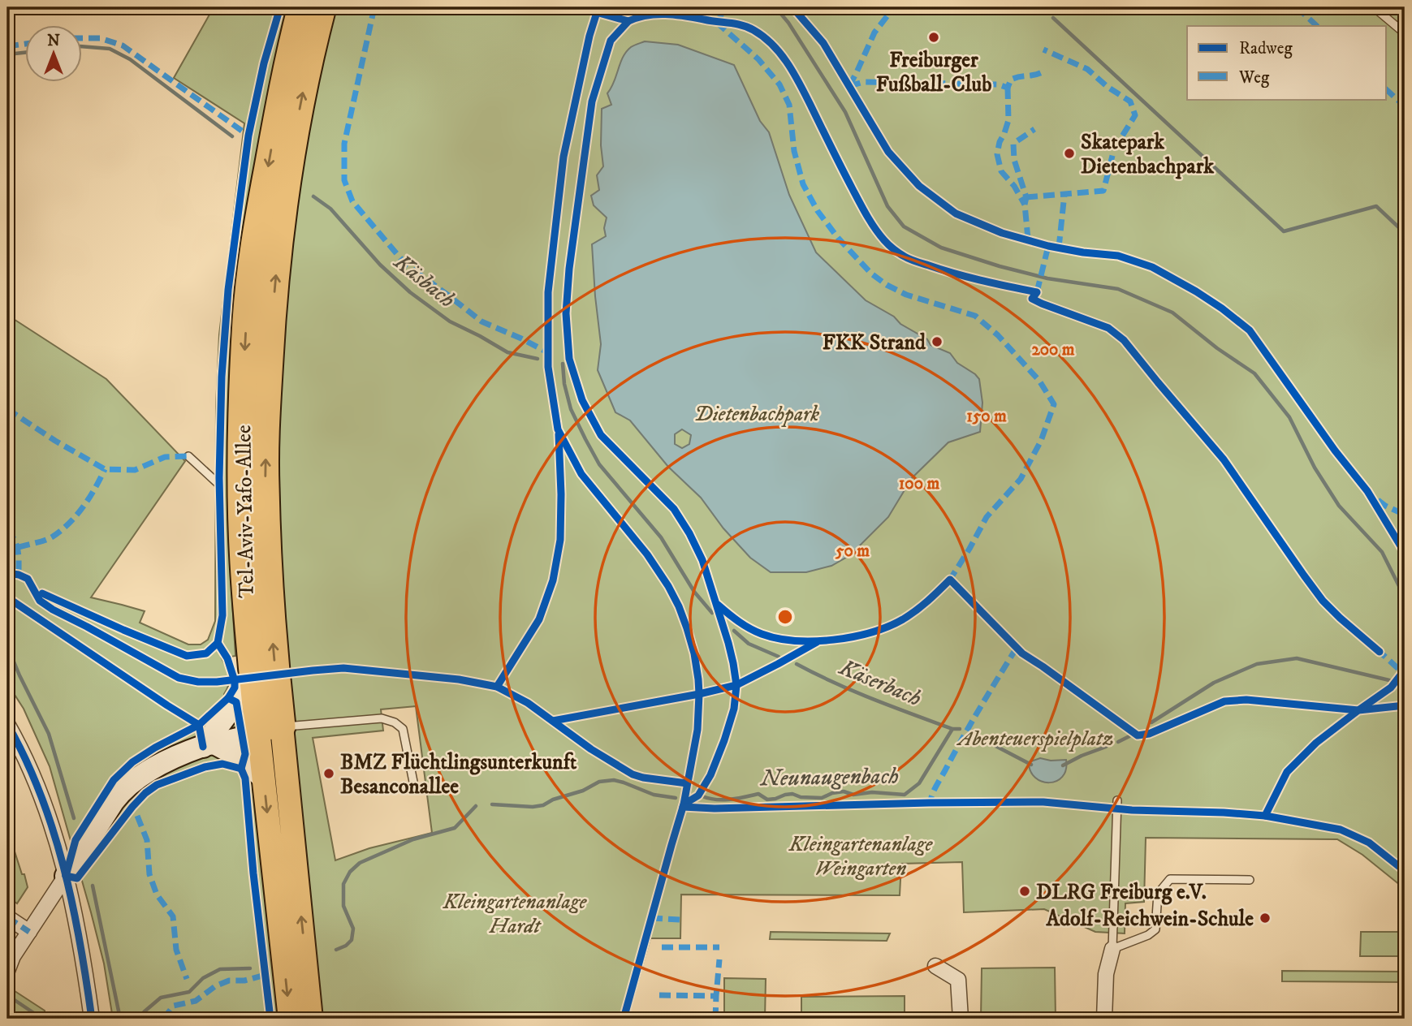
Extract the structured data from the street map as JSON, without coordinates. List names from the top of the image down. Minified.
{"streets":{"highway":["Tel-Aviv-Yafo-Allee"]},"water":["Käsbach","Käserbach","Neunaugenbach"],"parks":["Dietenbachpark","Abenteuerspielplatz","Kleingartenanlage Weingarten","Kleingartenanlage Hardt"],"places":["Freiburger Fußball-Club","Skatepark Dietenbachpark","FKK Strand","BMZ Flüchtlingsunterkunft Besanconallee","DLRG Freiburg e.V.","Adolf-Reichwein-Schule"],"legend":["Radweg","Weg"],"north":"top","rings":["200 m","150 m","100 m","50 m"]}
